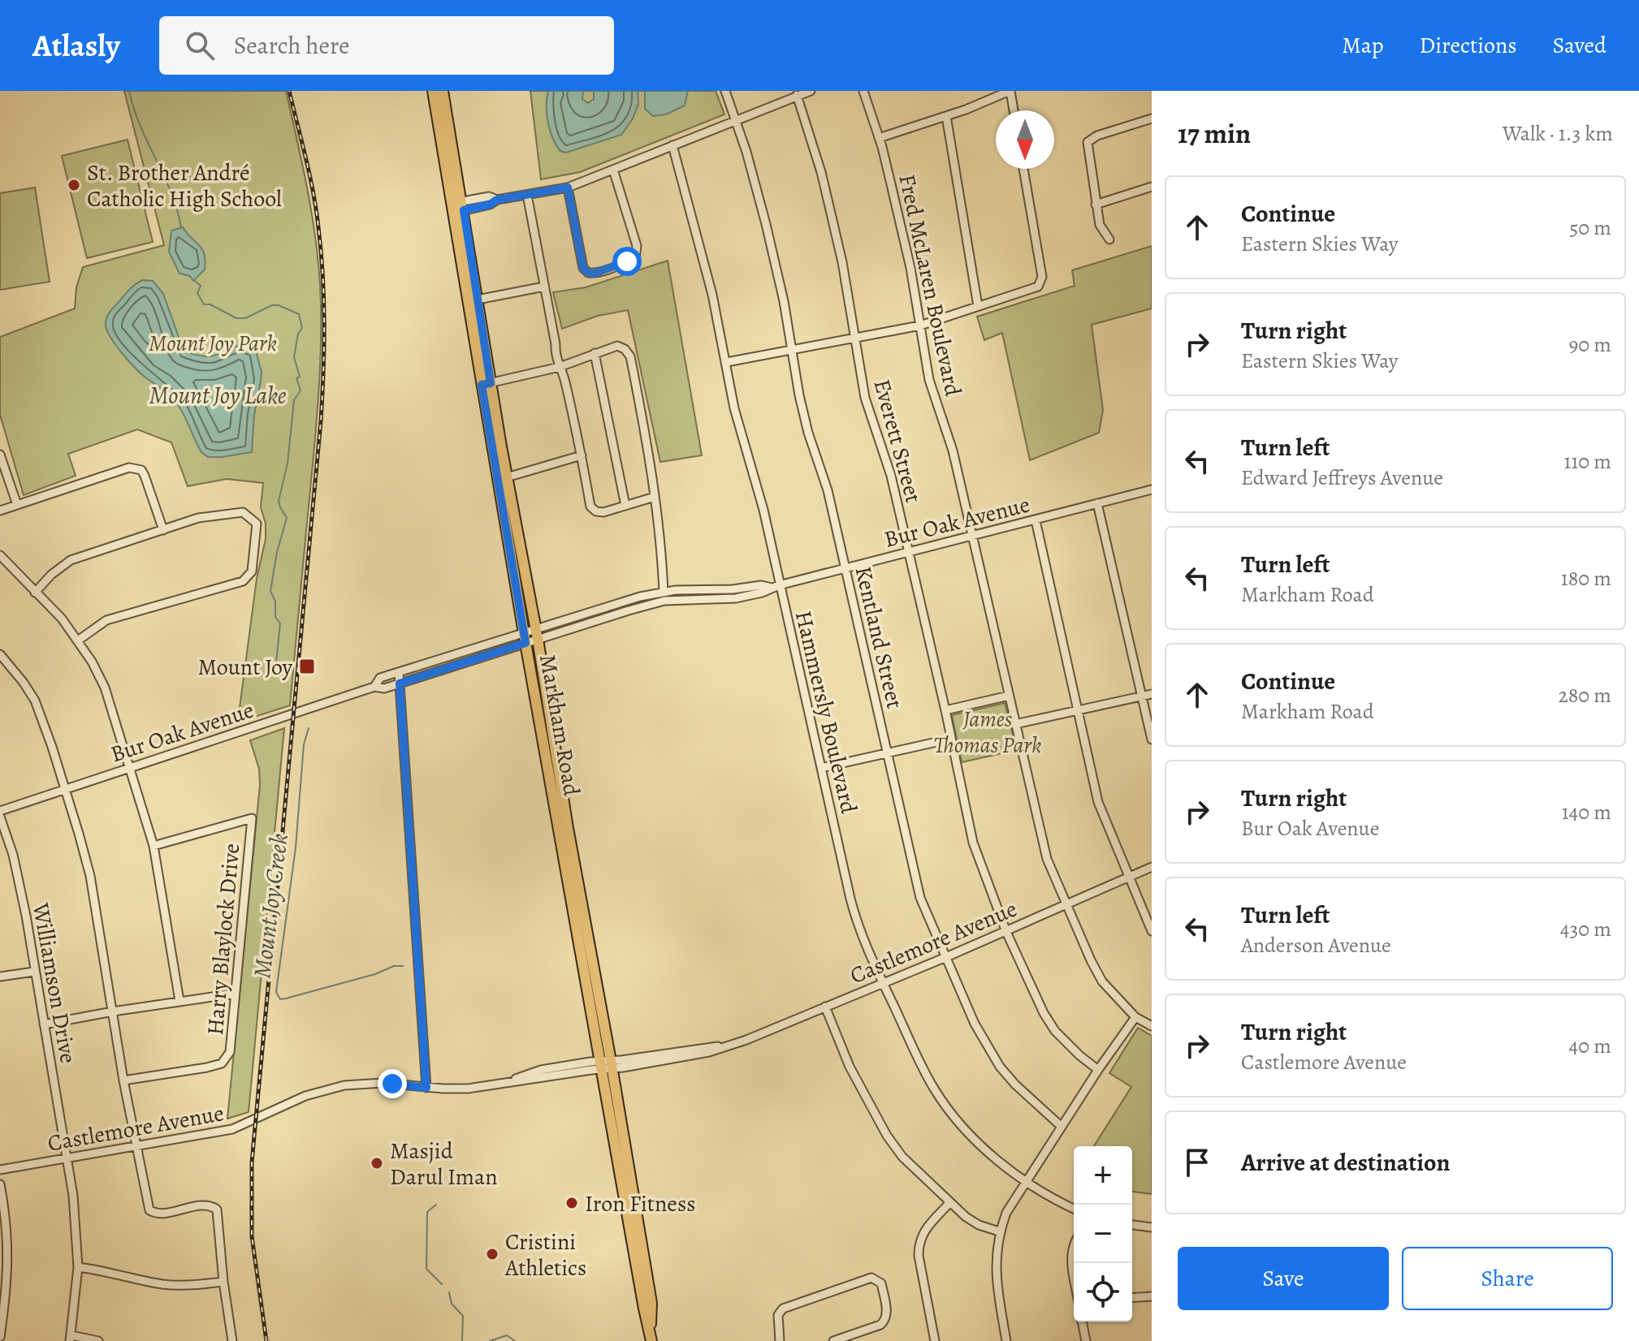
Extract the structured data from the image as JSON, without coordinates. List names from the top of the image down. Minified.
{"streets":{"main road":["Markham Road"],"street":["Fred McLaren Boulevard","Everett Street","Bur Oak Avenue","Kentland Street","Hammersly Boulevard","Harry Blaylock Drive","Castlemore Avenue","Williamson Drive"]},"crossings":[["Fred McLaren Boulevard","Bur Oak Avenue"],["Fred McLaren Boulevard","Castlemore Avenue"],["Everett Street","Bur Oak Avenue"],["Everett Street","Castlemore Avenue"],["Bur Oak Avenue","Kentland Street"],["Bur Oak Avenue","Hammersly Boulevard"],["Bur Oak Avenue","Markham Road"],["Kentland Street","Castlemore Avenue"],["Hammersly Boulevard","Castlemore Avenue"],["Markham Road","Castlemore Avenue"],["Castlemore Avenue","Williamson Drive"]],"water":["Mount Joy Lake","Mount Joy Creek"],"parks":["Mount Joy Park","James Thomas Park"],"places":{"other":["St. Brother André Catholic High School","Masjid Darul Iman","Iron Fitness","Cristini Athletics"],"transit":["Mount Joy"]},"north":"bottom","page":{"header":"Atlasly","search":"Search here","nav":["Map","Directions","Saved"],"heading":["17 min","Walk · 1.3 km"],"list":[["Continue","Eastern Skies Way","50 m"],["Turn right","Eastern Skies Way","90 m"],["Turn left","Edward Jeffreys Avenue","110 m"],["Turn left","Markham Road","180 m"],["Continue","Markham Road","280 m"],["Turn right","Bur Oak Avenue","140 m"],["Turn left","Anderson Avenue","430 m"],["Turn right","Castlemore Avenue","40 m"],"Arrive at destination"],"map_buttons":["+","−"],"buttons":["Save","Share"]}}
